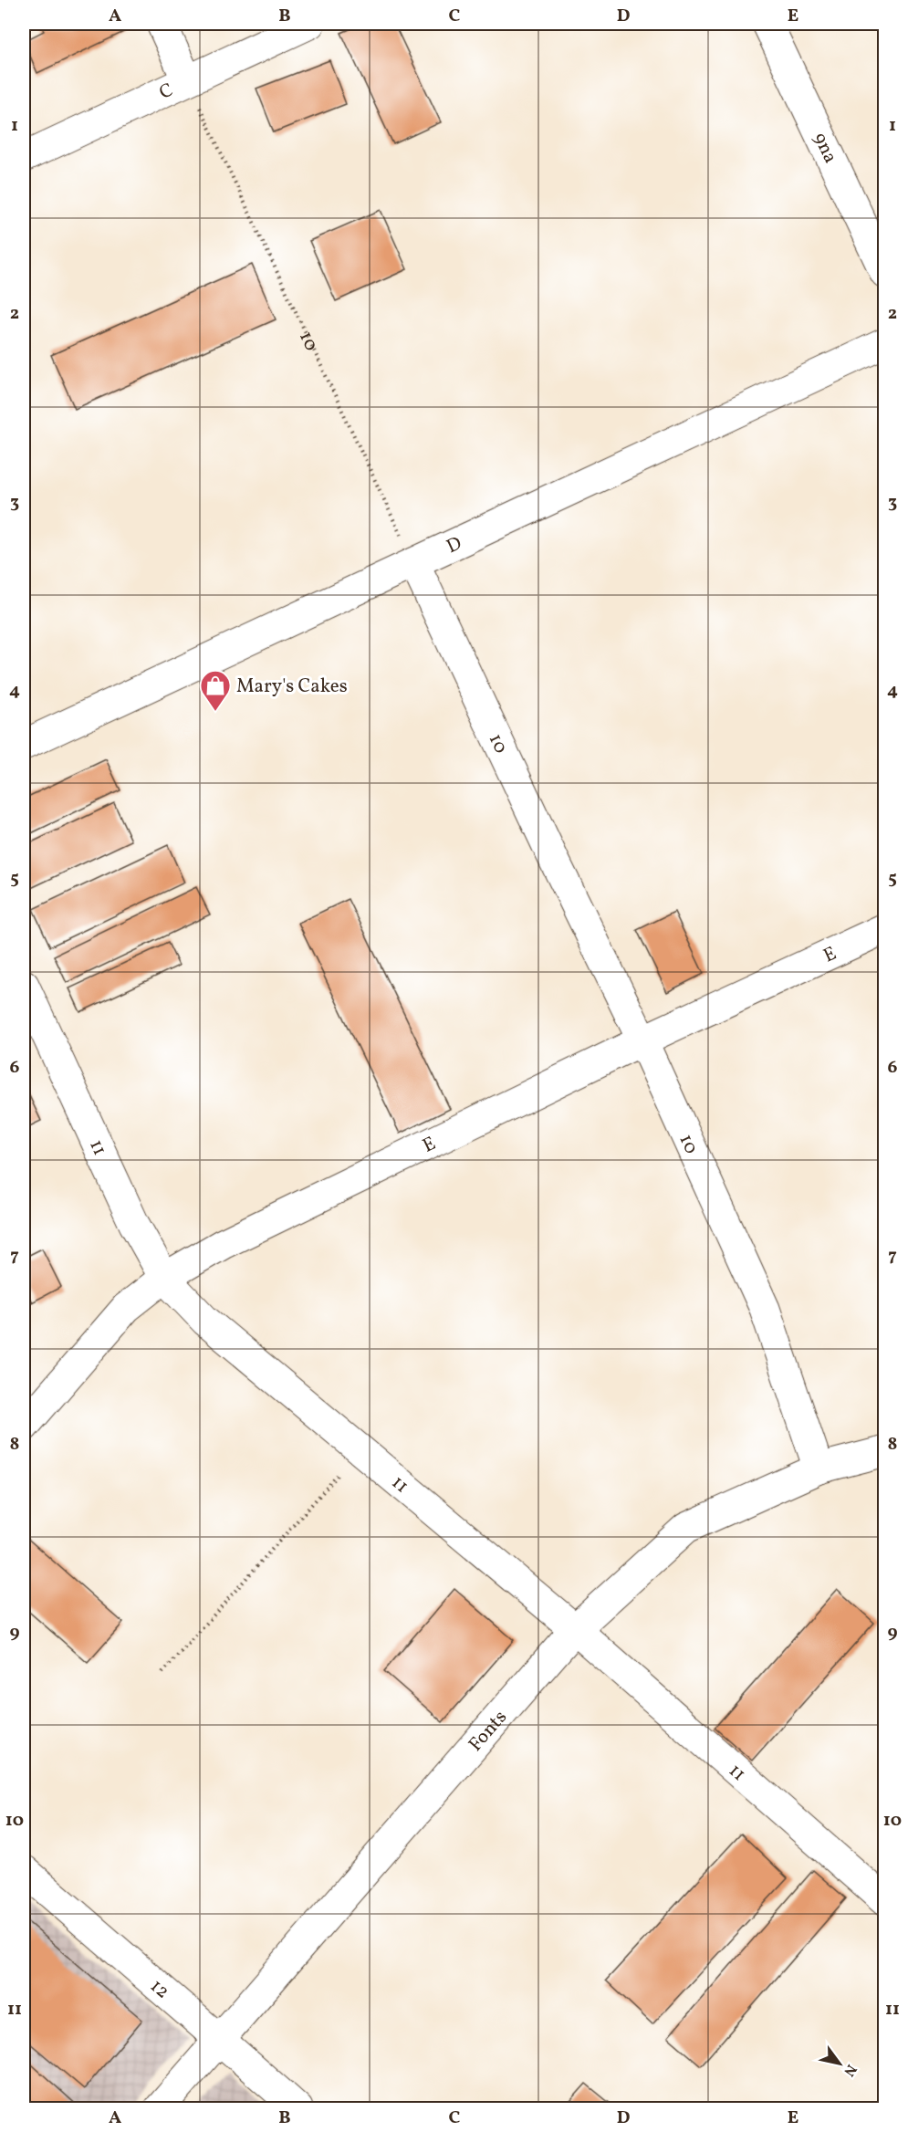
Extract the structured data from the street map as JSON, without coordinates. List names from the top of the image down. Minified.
{"streets":{"street":["C","9na","10","D","E","11","Fonts","12"]},"crossings":[["C","10"],["10","D"],["10","E"],["10","Fonts"],["E","11"],["11","Fonts"],["Fonts","12"]],"places":{"shop":["Mary's Cakes"]},"north":"bottom right","grid":{"columns":["A","B","C","D","E"],"rows":["1","2","3","4","5","6","7","8","9","10","11"]}}
